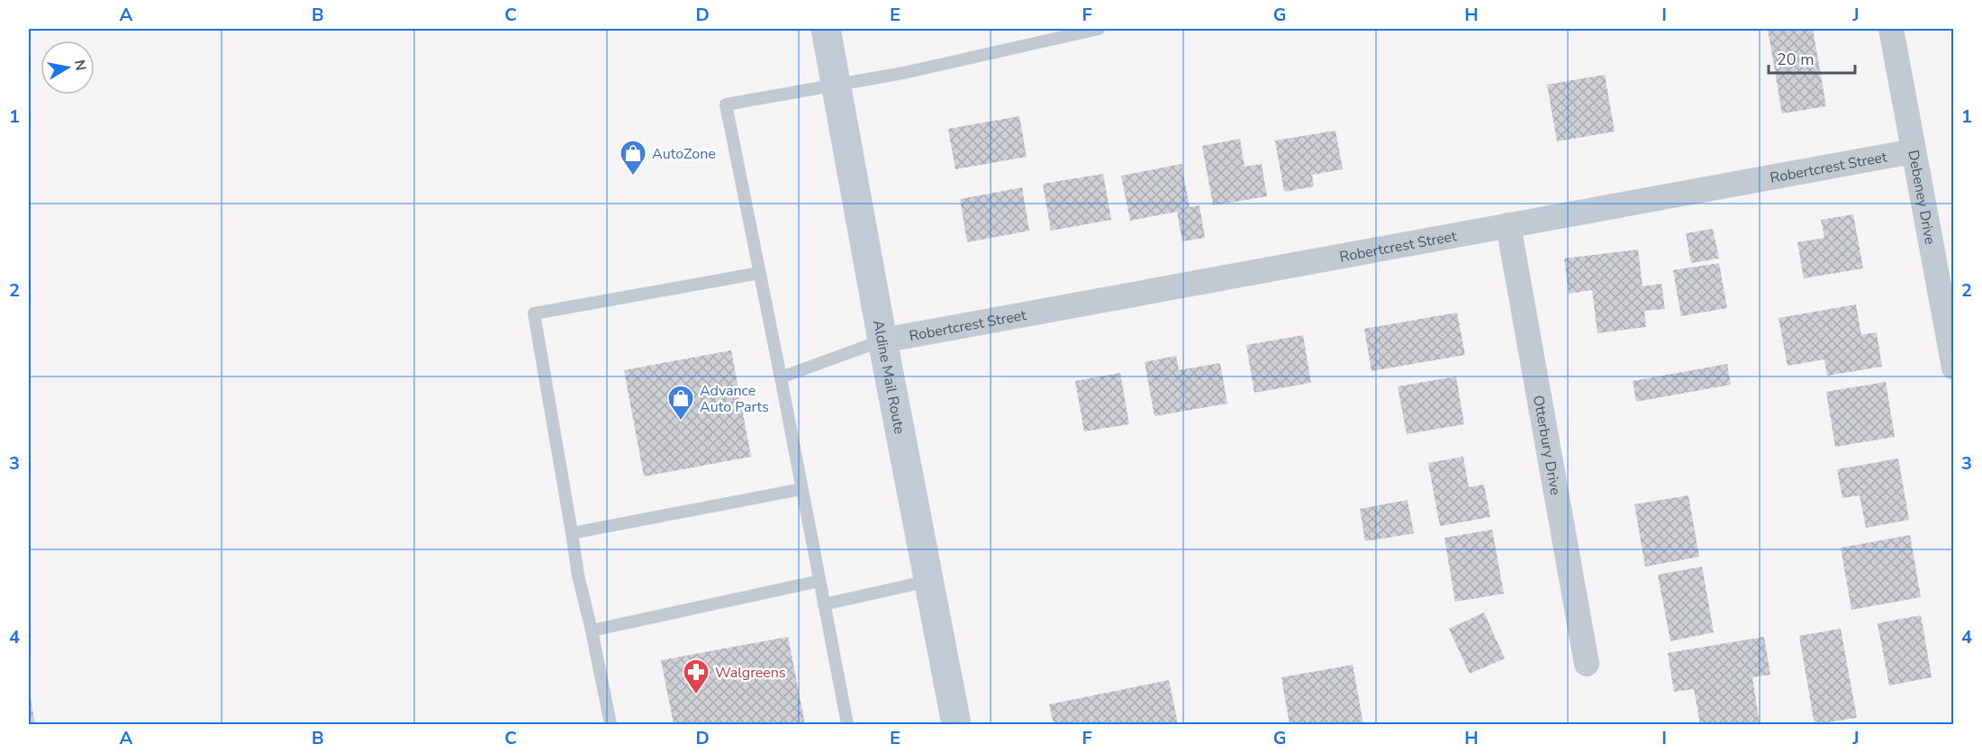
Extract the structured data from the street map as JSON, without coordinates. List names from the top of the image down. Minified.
{"streets":{"main road":["Aldine Mail Route"],"street":["Robertcrest Street","Debeney Drive","Otterbury Drive"]},"crossings":[["Robertcrest Street","Debeney Drive"],["Robertcrest Street","Aldine Mail Route"],["Robertcrest Street","Otterbury Drive"]],"places":{"shop":["AutoZone","Advance Auto Parts"],"pharmacy":["Walgreens"]},"scale_bar":"20 m","north":"right","grid":{"columns":["A","B","C","D","E","F","G","H","I","J"],"rows":["1","2","3","4"]}}
